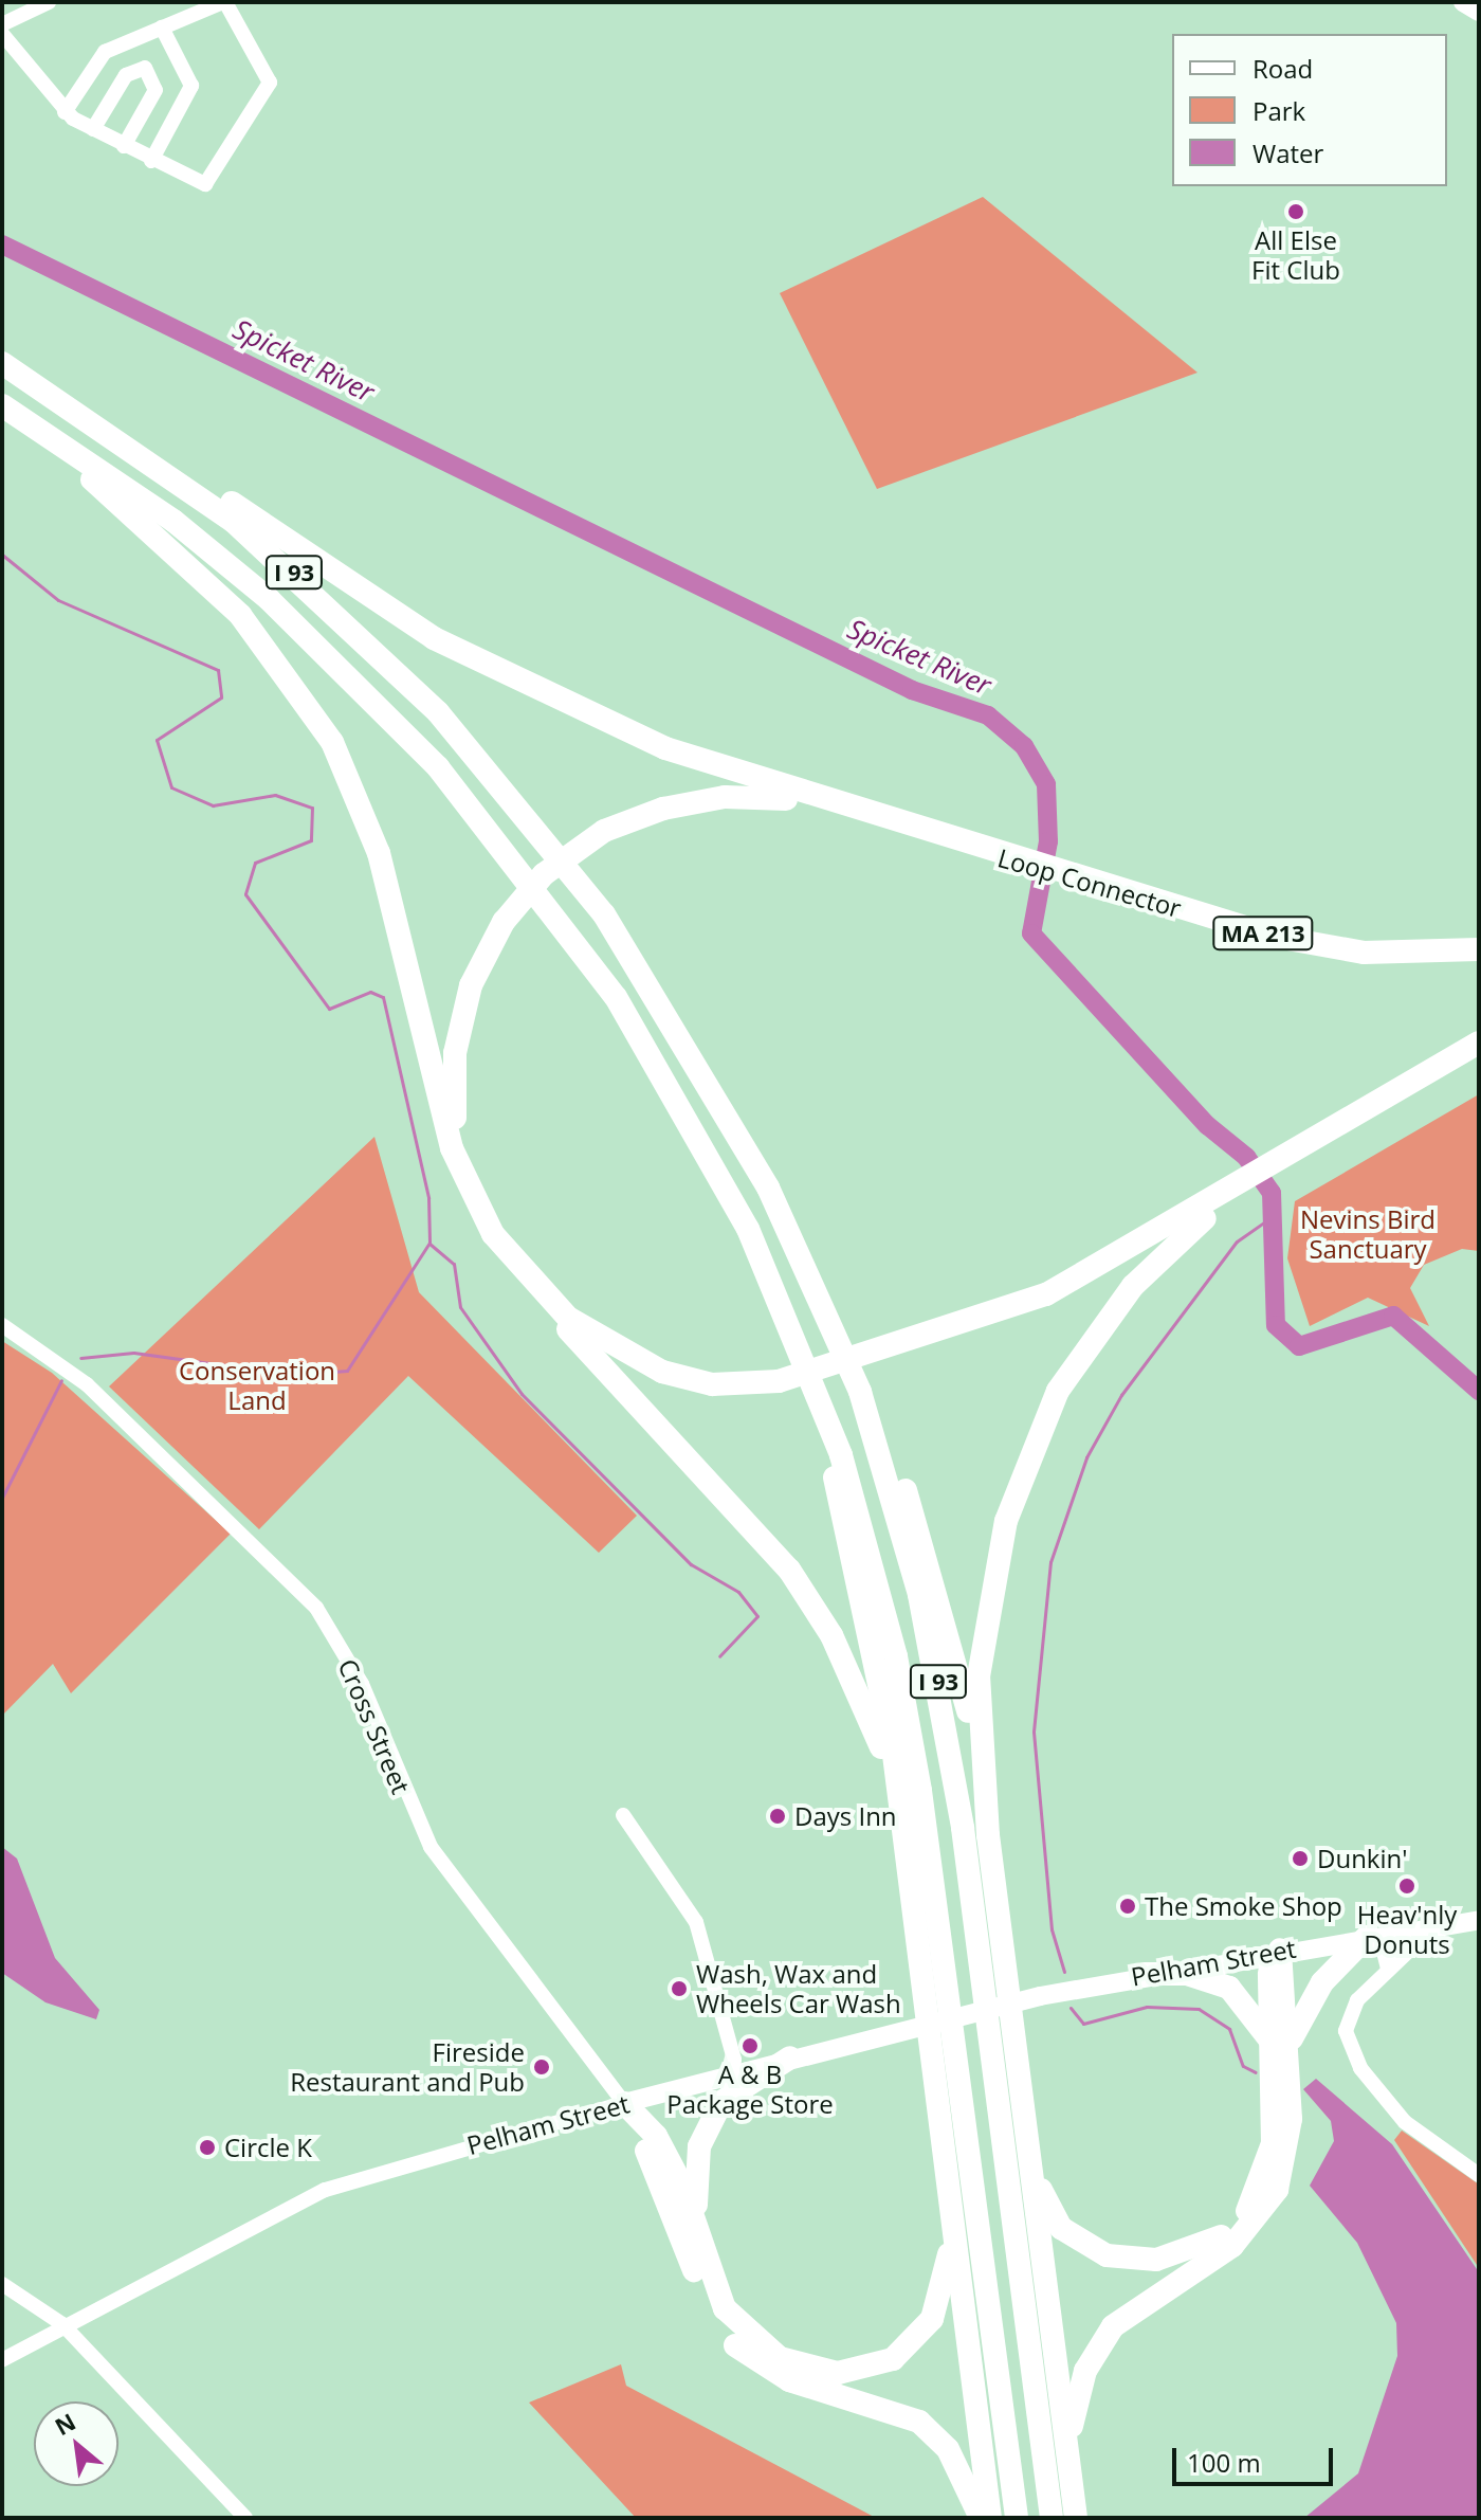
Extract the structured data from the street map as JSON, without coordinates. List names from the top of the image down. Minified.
{"streets":{"highway":["I 93","Loop Connector","MA 213"],"main road":["Pelham Street"],"street":["Cross Street"]},"crossings":[["Cross Street","Pelham Street"]],"water":["Spicket River"],"parks":["Nevins Bird Sanctuary","Conservation Land"],"places":["All Else Fit Club","Days Inn","Dunkin'","Heav'nly Donuts","The Smoke Shop","Wash, Wax and Wheels Car Wash","A & B Package Store","Fireside Restaurant and Pub","Circle K"],"legend":["Road","Park","Water"],"scale_bar":"100 m","north":"top left"}
